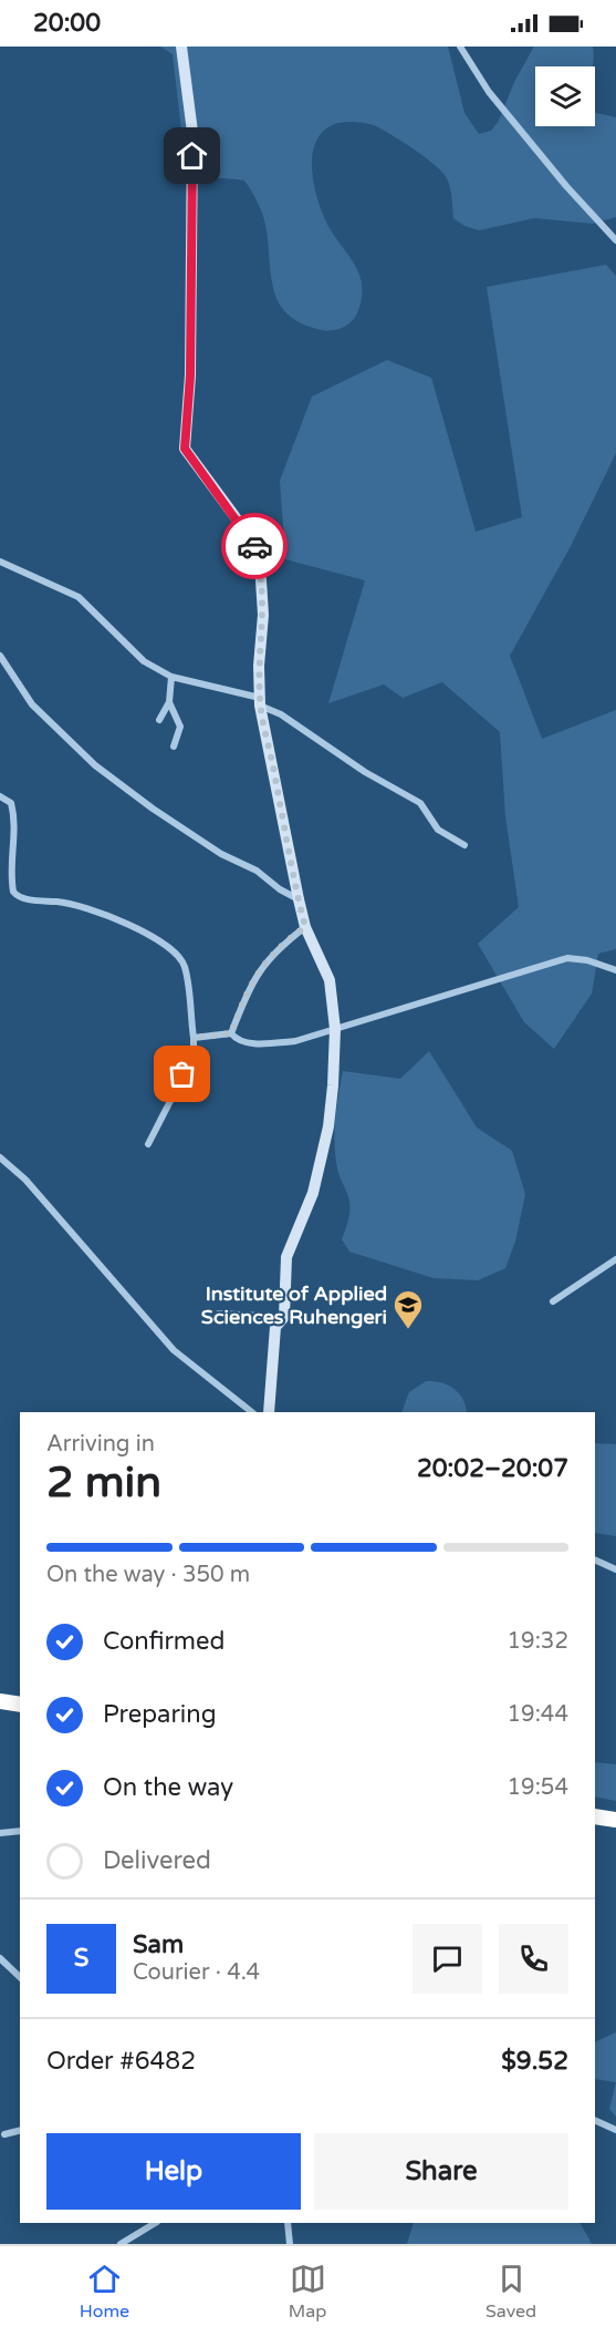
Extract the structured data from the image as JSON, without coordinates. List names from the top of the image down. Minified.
{"places":{"school or university":["Institute of Applied Sciences Ruhengeri"]},"page":{"status":"20:00","heading":["2 min","Arriving in","20:02–20:07"],"panel":["Sam","Courier · 4.4","Order #6482","$9.52"],"bar":"On the way · 350 m","list":[["Confirmed","19:32"],["Preparing","19:44"],["On the way","19:54"],"Delivered"],"round":"S","buttons":["Help","Share"],"tabs":["Home","Map","Saved"]}}
